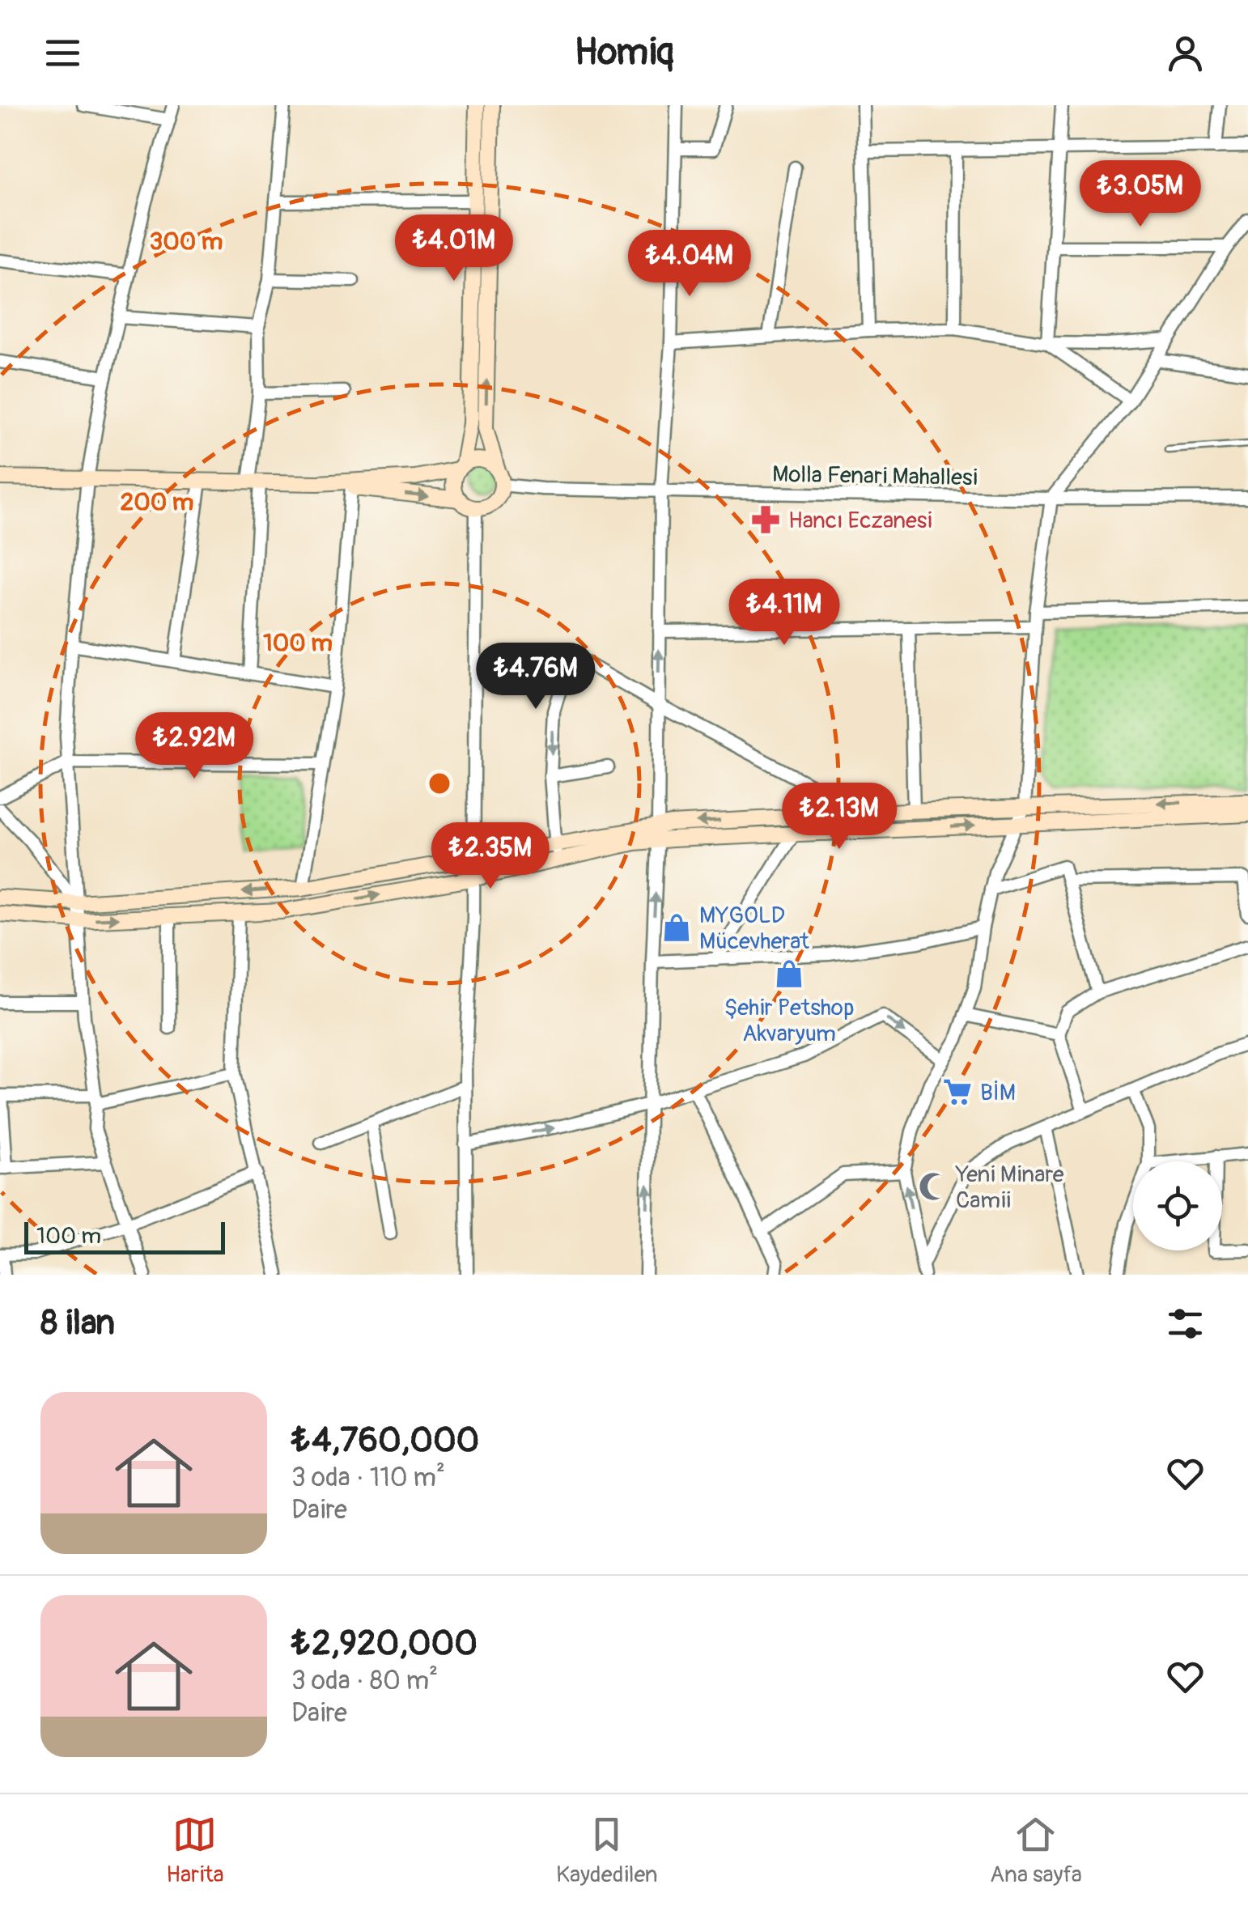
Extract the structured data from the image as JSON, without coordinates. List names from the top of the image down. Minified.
{"streets":{"street":["Molla Fenari Mahallesi"]},"places":{"pharmacy":["Hancı Eczanesi"],"shop":["MYGOLD Mücevherat","Şehir Petshop Akvaryum"],"supermarket":["BİM"],"mosque":["Yeni Minare Camii"]},"scale_bar":"100 m","page":{"header":"Homiq","price":["₺3.05M","₺4.01M","₺4.04M","₺4.11M","₺4.76M","₺2.92M","₺2.13M","₺2.35M"],"scale":"100 m","heading":"8 ilan","list":[{"name":"₺4,760,000","note":"3 oda · 110 m² · Daire"},{"name":"₺2,920,000","note":"3 oda · 80 m² · Daire"}],"tabs":["Harita","Kaydedilen","Ana sayfa"]},"rings":["300 m","200 m","100 m"]}
